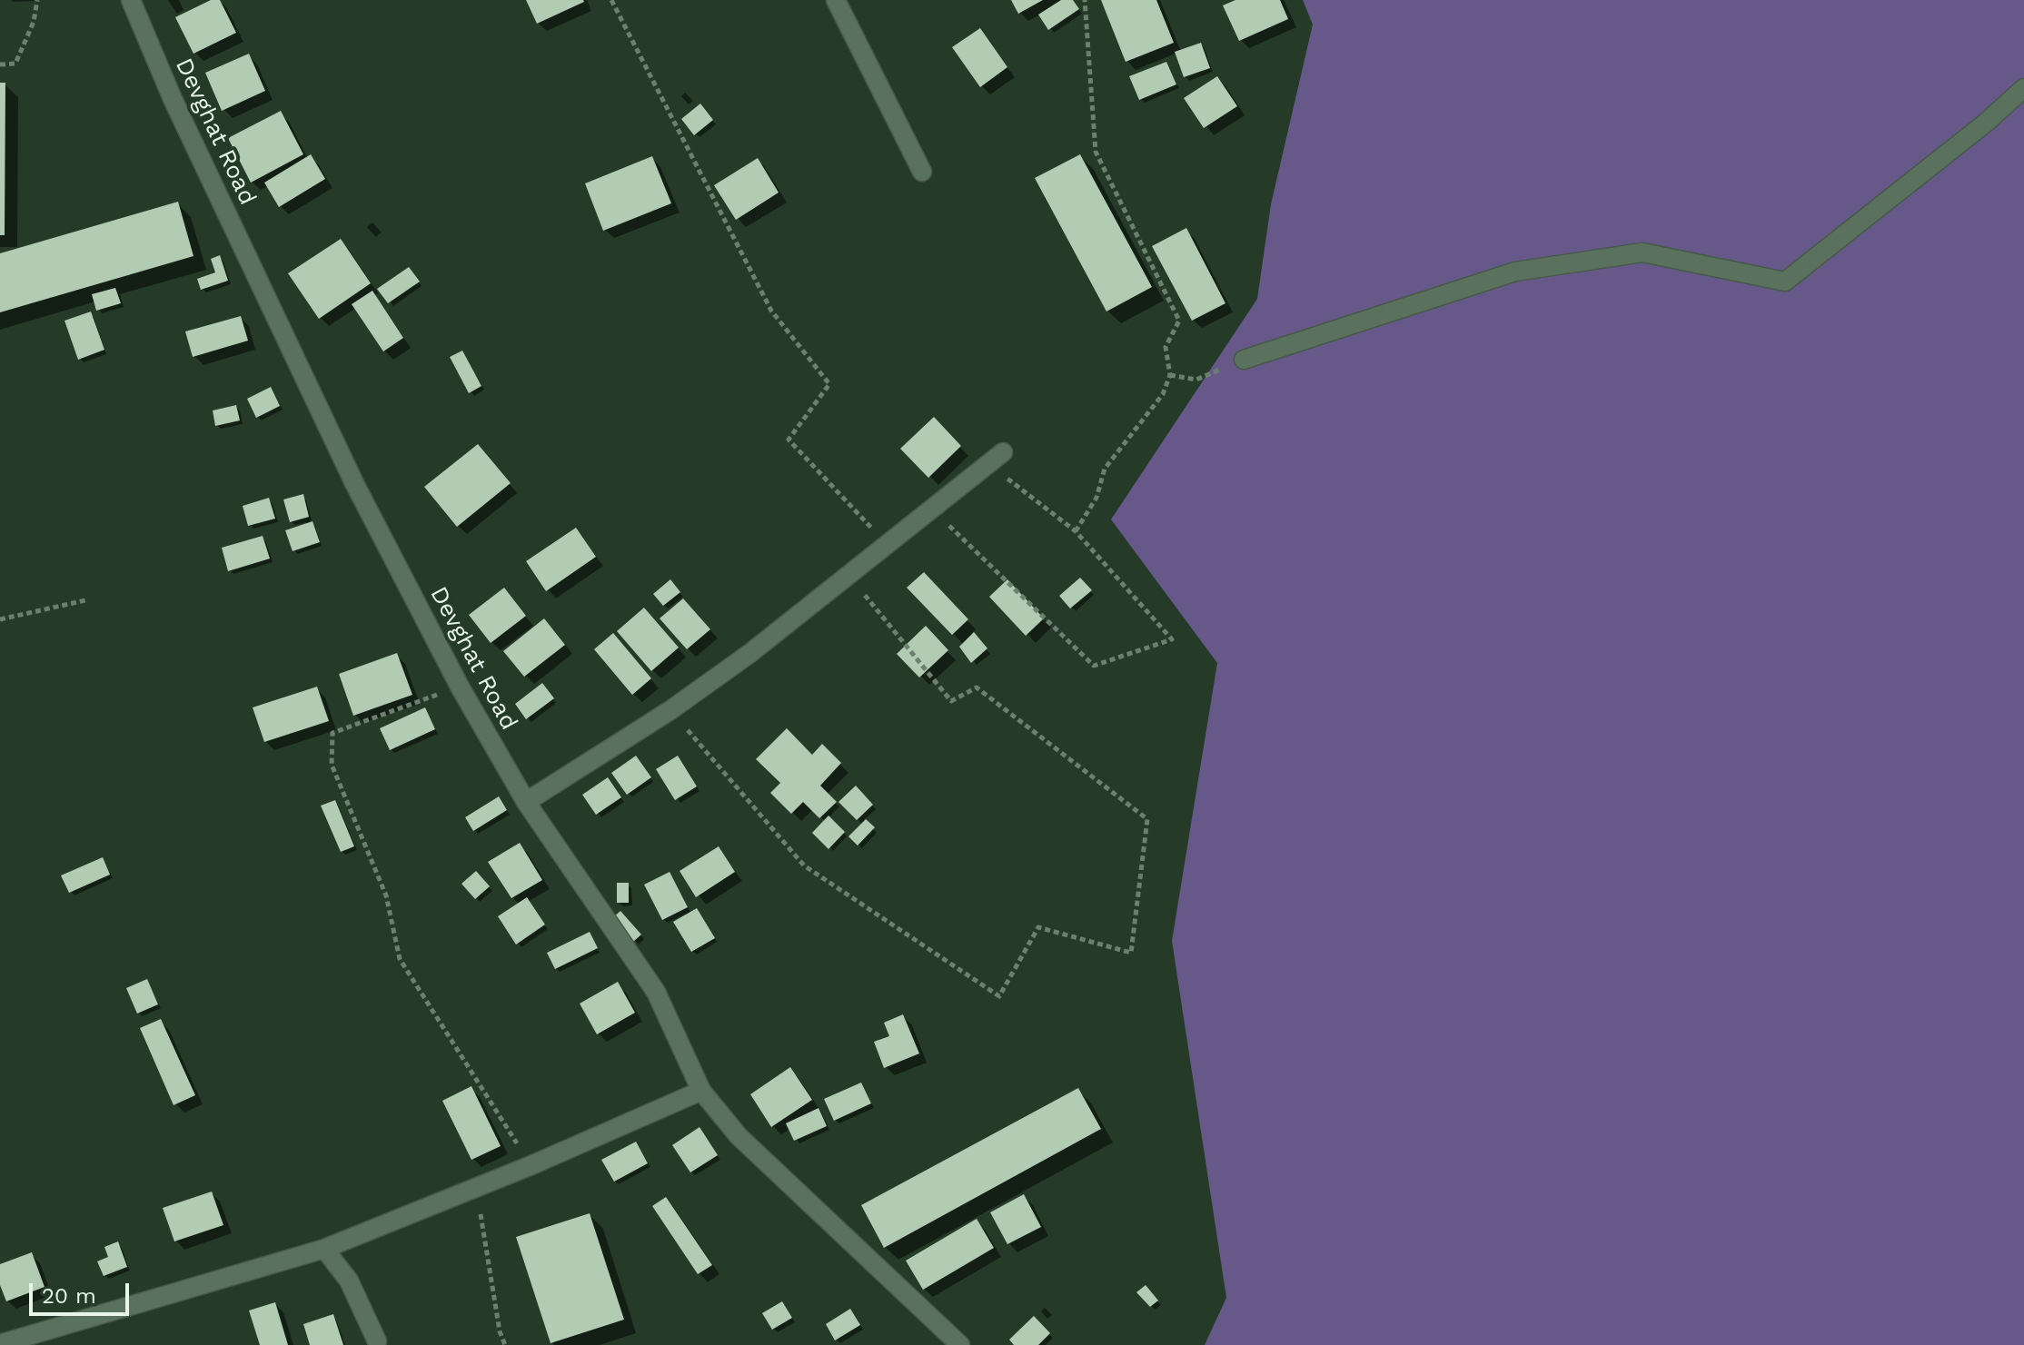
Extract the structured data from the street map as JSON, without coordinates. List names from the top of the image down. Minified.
{"streets":{"street":["Devghat Road"]},"scale_bar":"20 m"}
